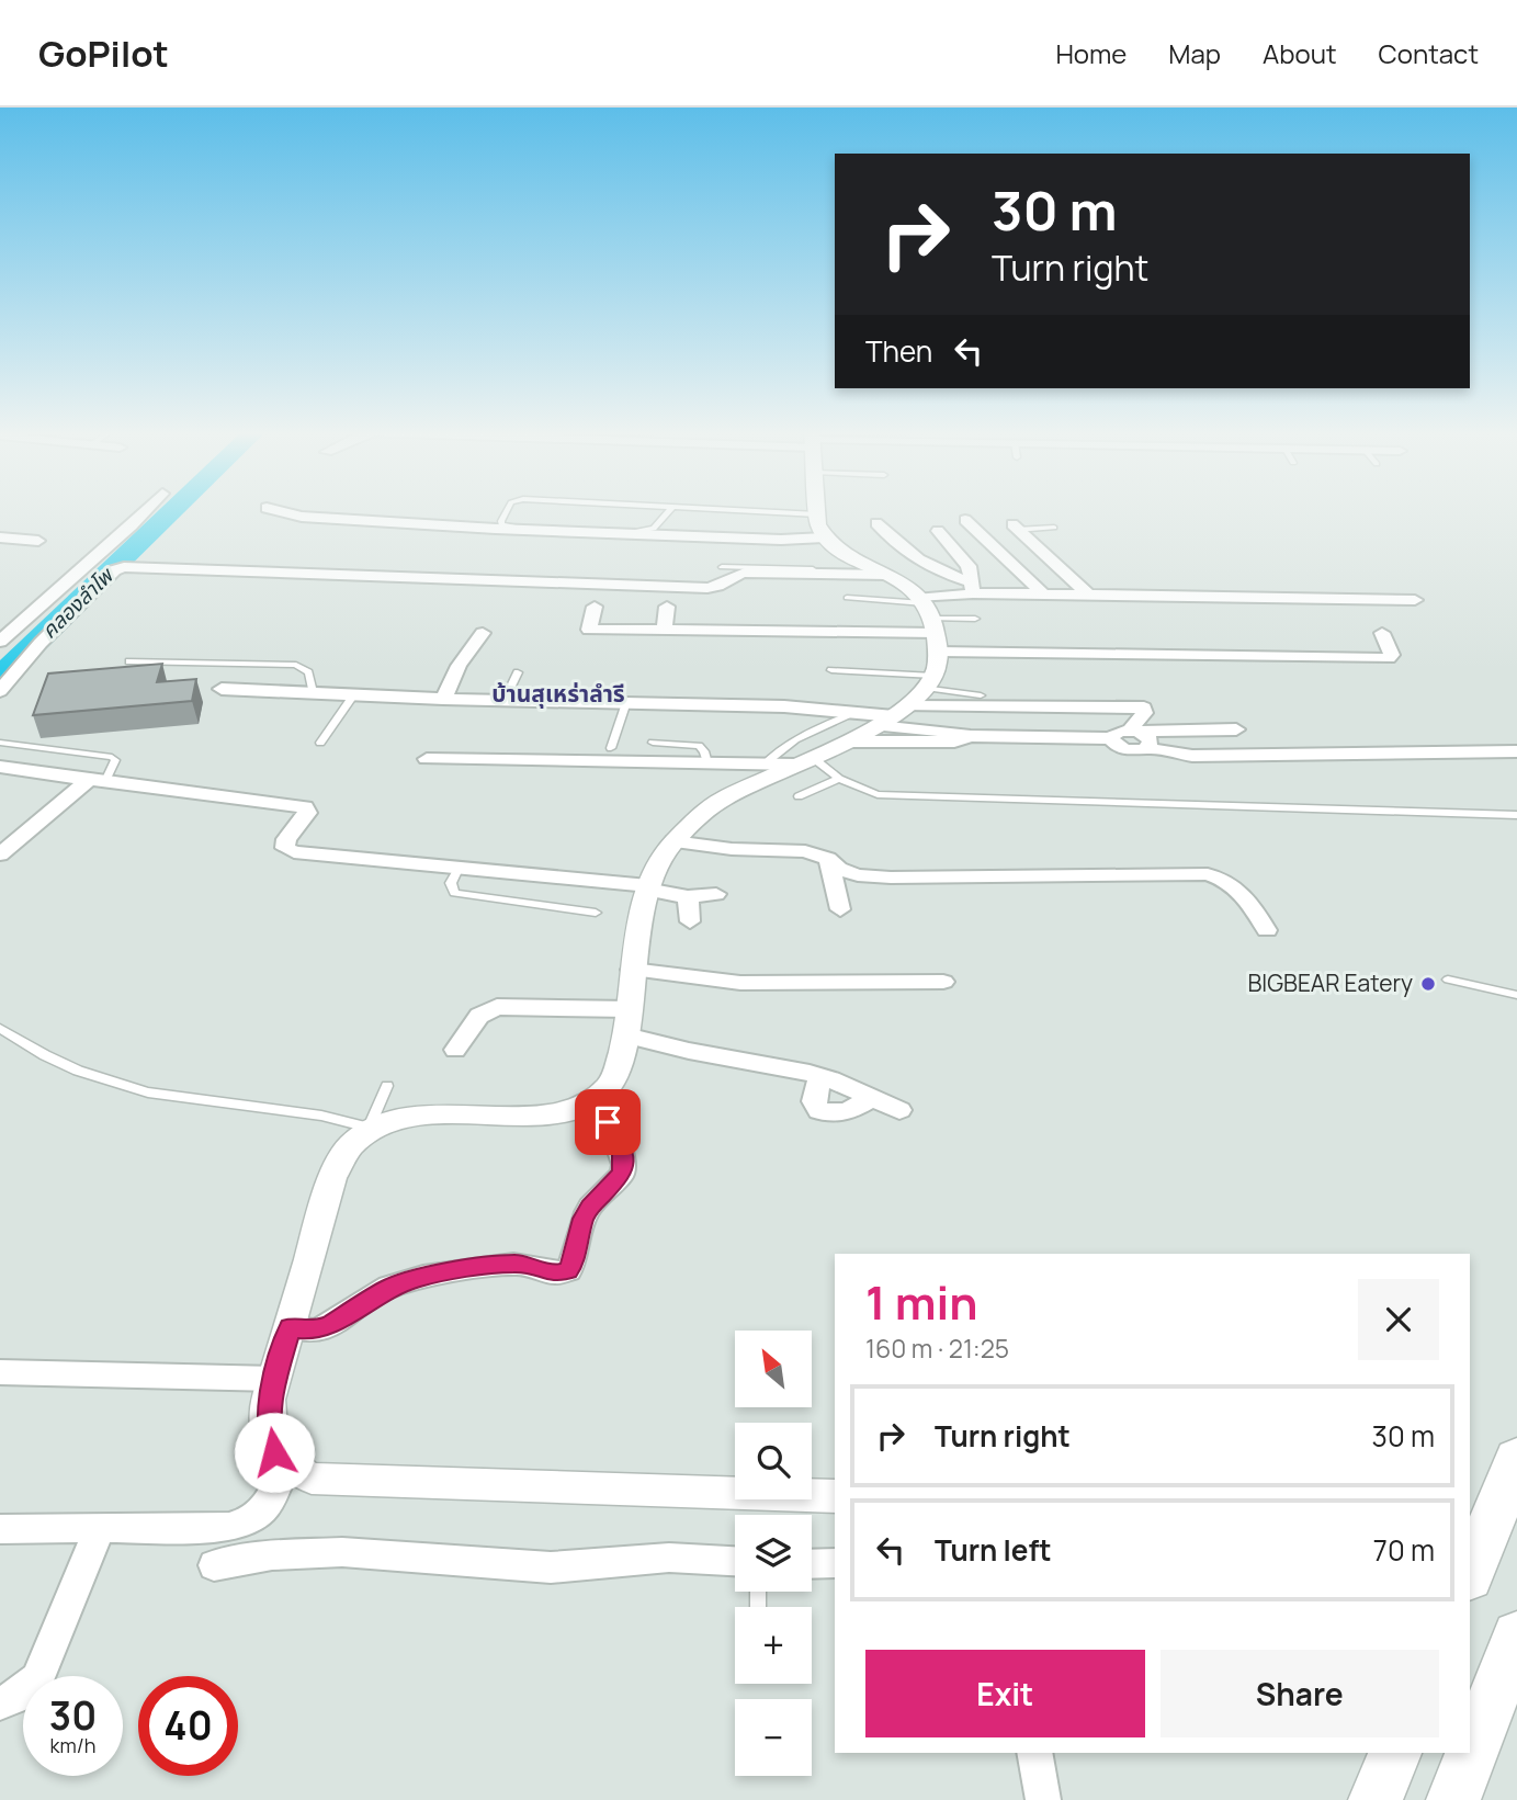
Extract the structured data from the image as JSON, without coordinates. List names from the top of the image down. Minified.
{"districts":["บ้านสุเหร่าลำรี"],"water":["คลองลำโพ"],"places":["BIGBEAR Eatery"],"north":"top left","page":{"header":"GoPilot","nav":["Home","Map","About","Contact"],"turn":["30 m","Turn right"],"then":"Then","heading":["1 min","160 m · 21:25"],"map_buttons":["+","−"],"list":[{"name":"Turn right","value":"30 m"},{"name":"Turn left","value":"70 m"}],"buttons":["Exit","Share"],"speed":"30 km/h","limit":"40"}}
